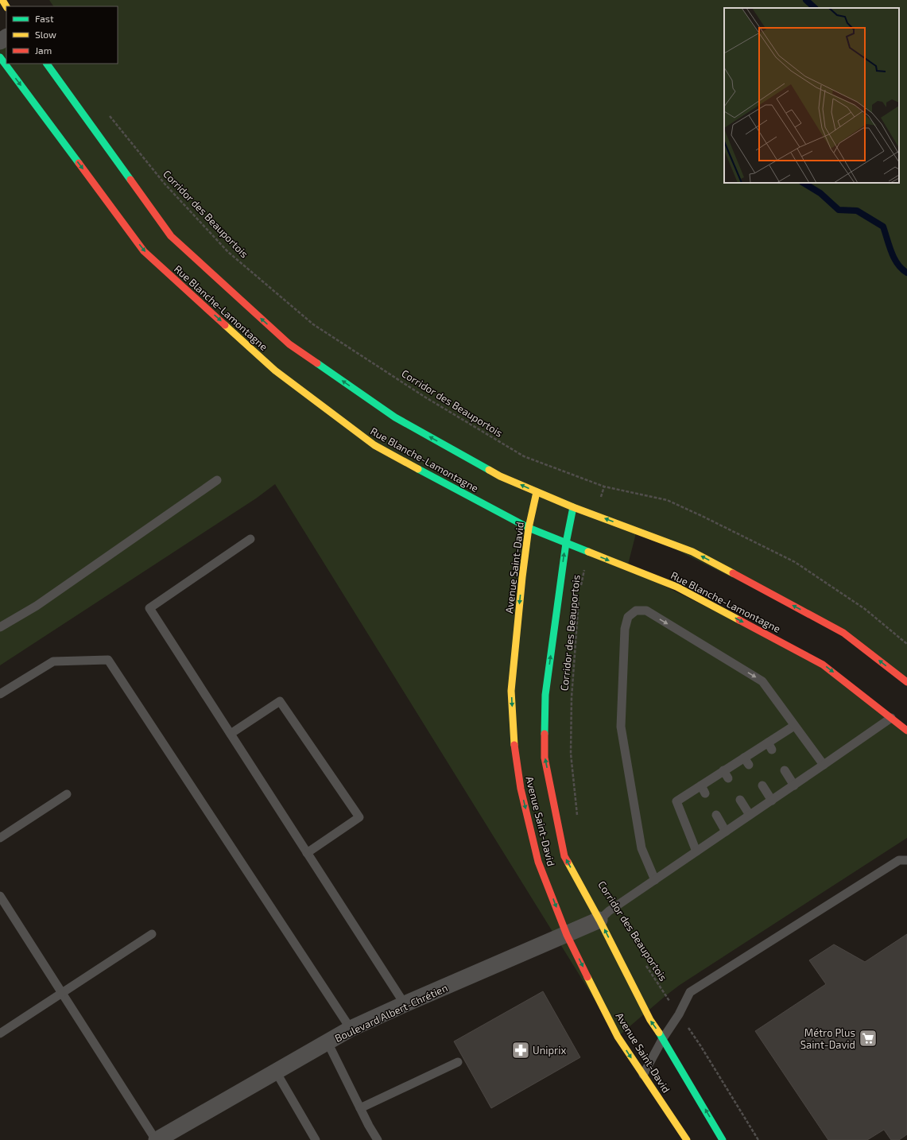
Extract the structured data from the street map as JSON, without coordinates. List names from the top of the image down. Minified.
{"streets":{"street":["Rue Blanche-Lamontagne","Avenue Saint-David","Boulevard Albert-Chrétien"],"path":["Corridor des Beauportois"]},"crossings":[["Corridor des Beauportois","Rue Blanche-Lamontagne"],["Rue Blanche-Lamontagne","Avenue Saint-David"],["Avenue Saint-David","Boulevard Albert-Chrétien"]],"places":{"supermarket":["Métro Plus Saint-David"],"pharmacy":["Uniprix"]},"legend":["Fast","Slow","Jam"]}
